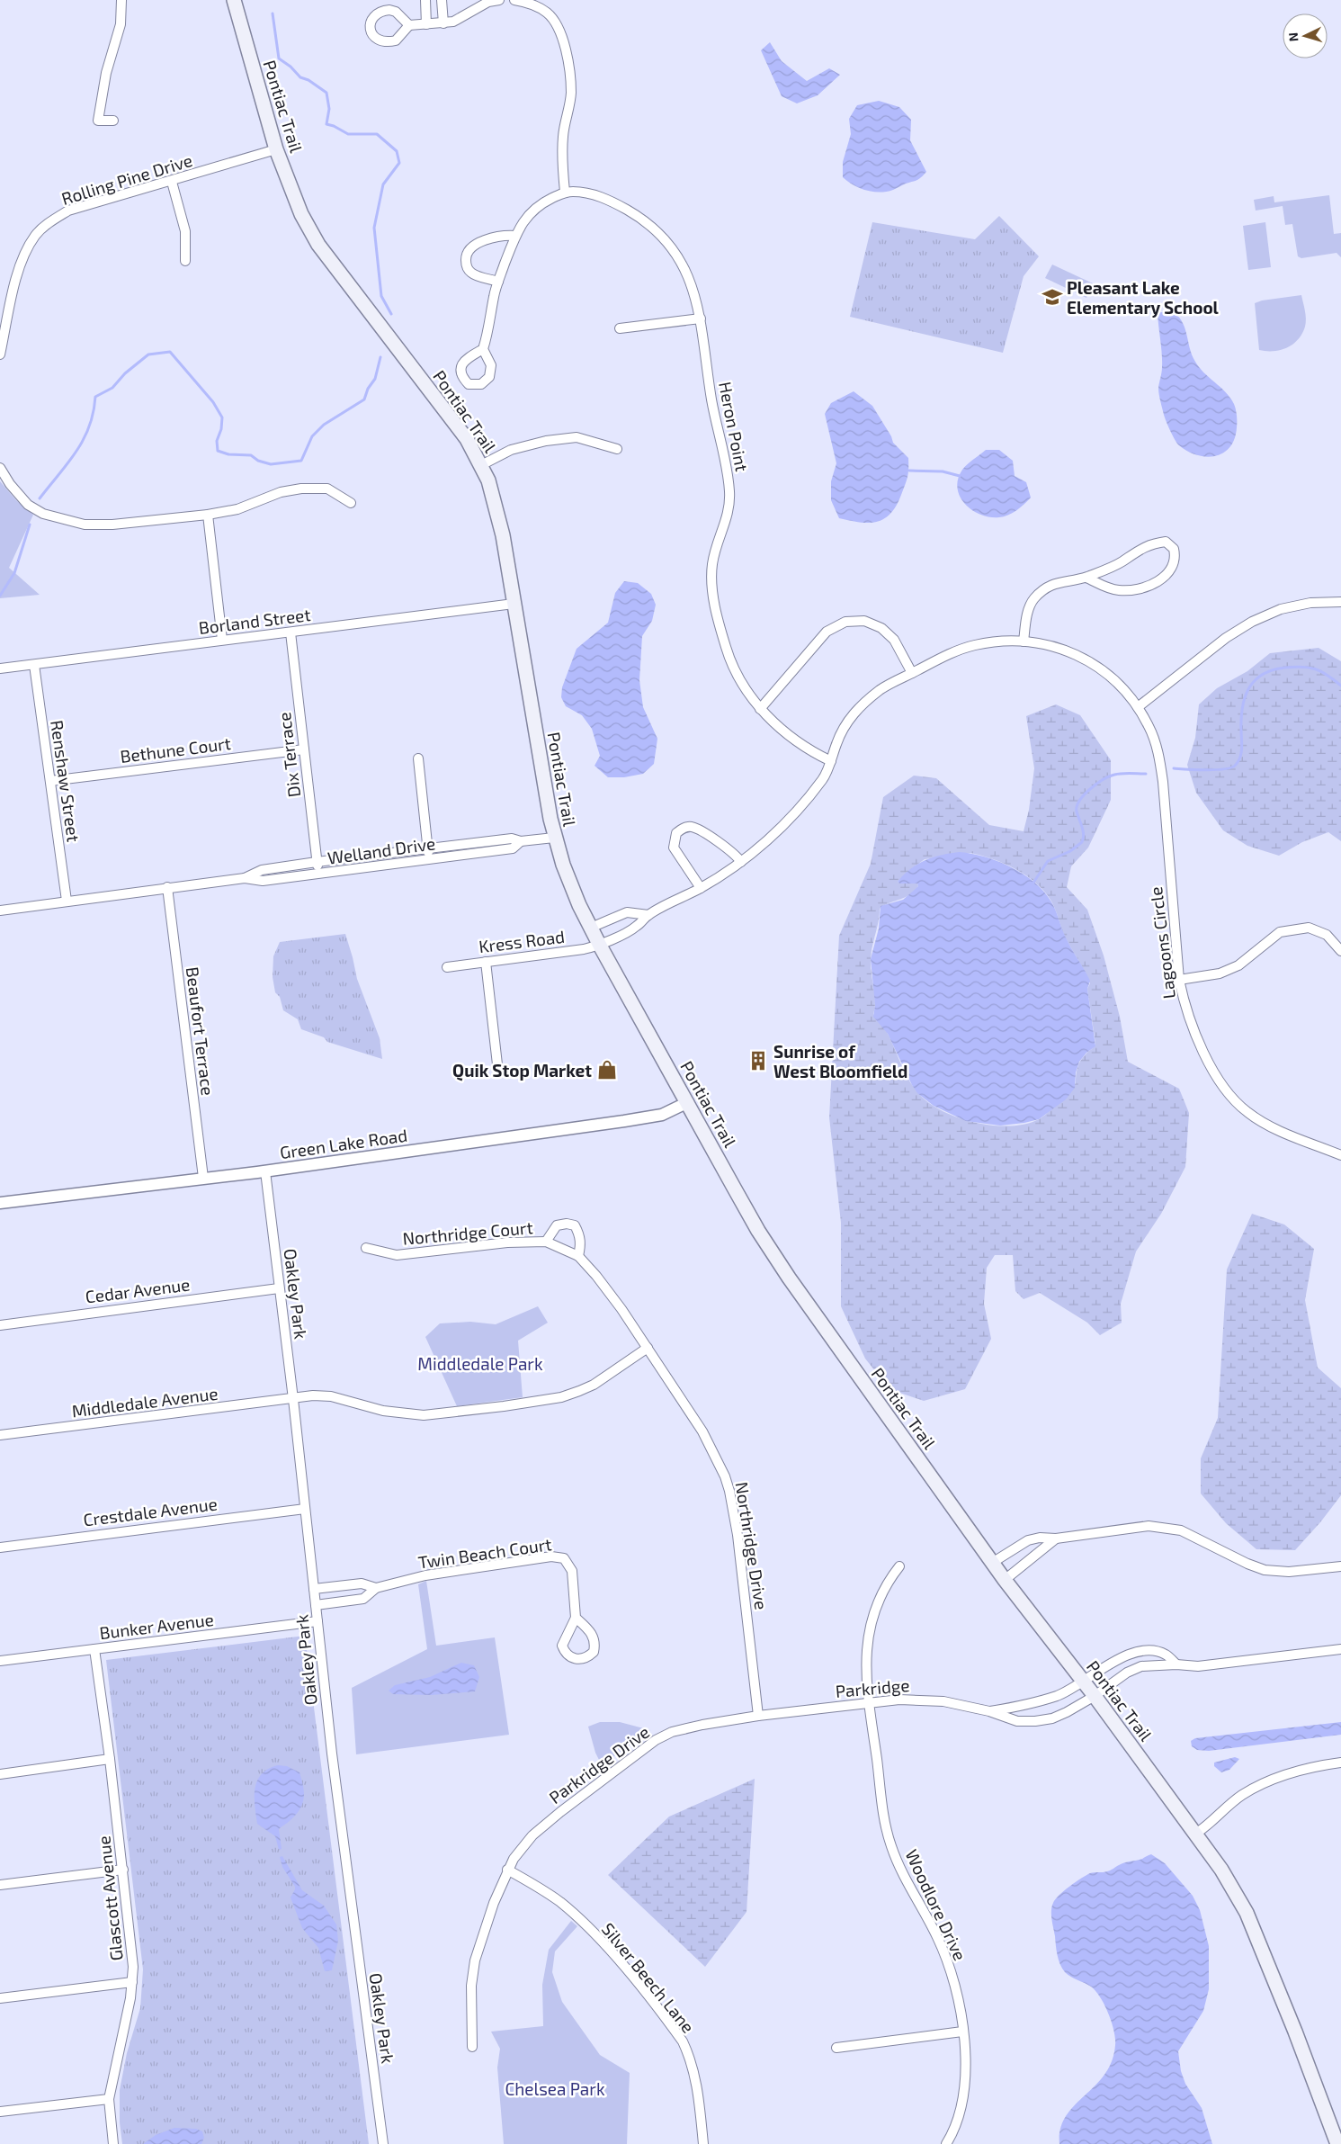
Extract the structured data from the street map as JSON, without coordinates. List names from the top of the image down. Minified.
{"streets":{"main road":["Pontiac Trail"],"street":["Rolling Pine Drive","Heron Point","Borland Street","Bethune Court","Dix Terrace","Renshaw Street","Welland Drive","Kress Road","Lagoons Circle","Beaufort Terrace","Green Lake Road","Northridge Court","Cedar Avenue","Oakley Park","Middledale Avenue","Crestdale Avenue","Northridge Drive","Twin Beach Court","Bunker Avenue","Parkridge","Parkridge Drive","Glascott Avenue","Woodlore Drive","Silver Beech Lane"]},"crossings":[["Pontiac Trail","Rolling Pine Drive"],["Pontiac Trail","Borland Street"],["Pontiac Trail","Welland Drive"],["Pontiac Trail","Kress Road"],["Pontiac Trail","Lagoons Circle"],["Pontiac Trail","Green Lake Road"],["Pontiac Trail","Parkridge"],["Heron Point","Lagoons Circle"],["Borland Street","Dix Terrace"],["Borland Street","Renshaw Street"],["Bethune Court","Dix Terrace"],["Bethune Court","Renshaw Street"],["Dix Terrace","Welland Drive"],["Renshaw Street","Welland Drive"],["Welland Drive","Beaufort Terrace"],["Kress Road","Lagoons Circle"],["Beaufort Terrace","Green Lake Road"],["Green Lake Road","Oakley Park"],["Northridge Court","Middledale Avenue"],["Northridge Court","Northridge Drive"],["Cedar Avenue","Oakley Park"],["Oakley Park","Middledale Avenue"],["Oakley Park","Crestdale Avenue"],["Oakley Park","Twin Beach Court"],["Oakley Park","Bunker Avenue"],["Middledale Avenue","Northridge Drive"],["Northridge Drive","Parkridge"],["Northridge Drive","Parkridge Drive"],["Bunker Avenue","Glascott Avenue"],["Parkridge","Parkridge Drive"],["Parkridge","Woodlore Drive"],["Parkridge Drive","Silver Beech Lane"]],"parks":["Middledale Park","Chelsea Park"],"places":{"school or university":["Pleasant Lake Elementary School"],"building":["Sunrise of West Bloomfield"],"shop":["Quik Stop Market"]},"north":"left"}
